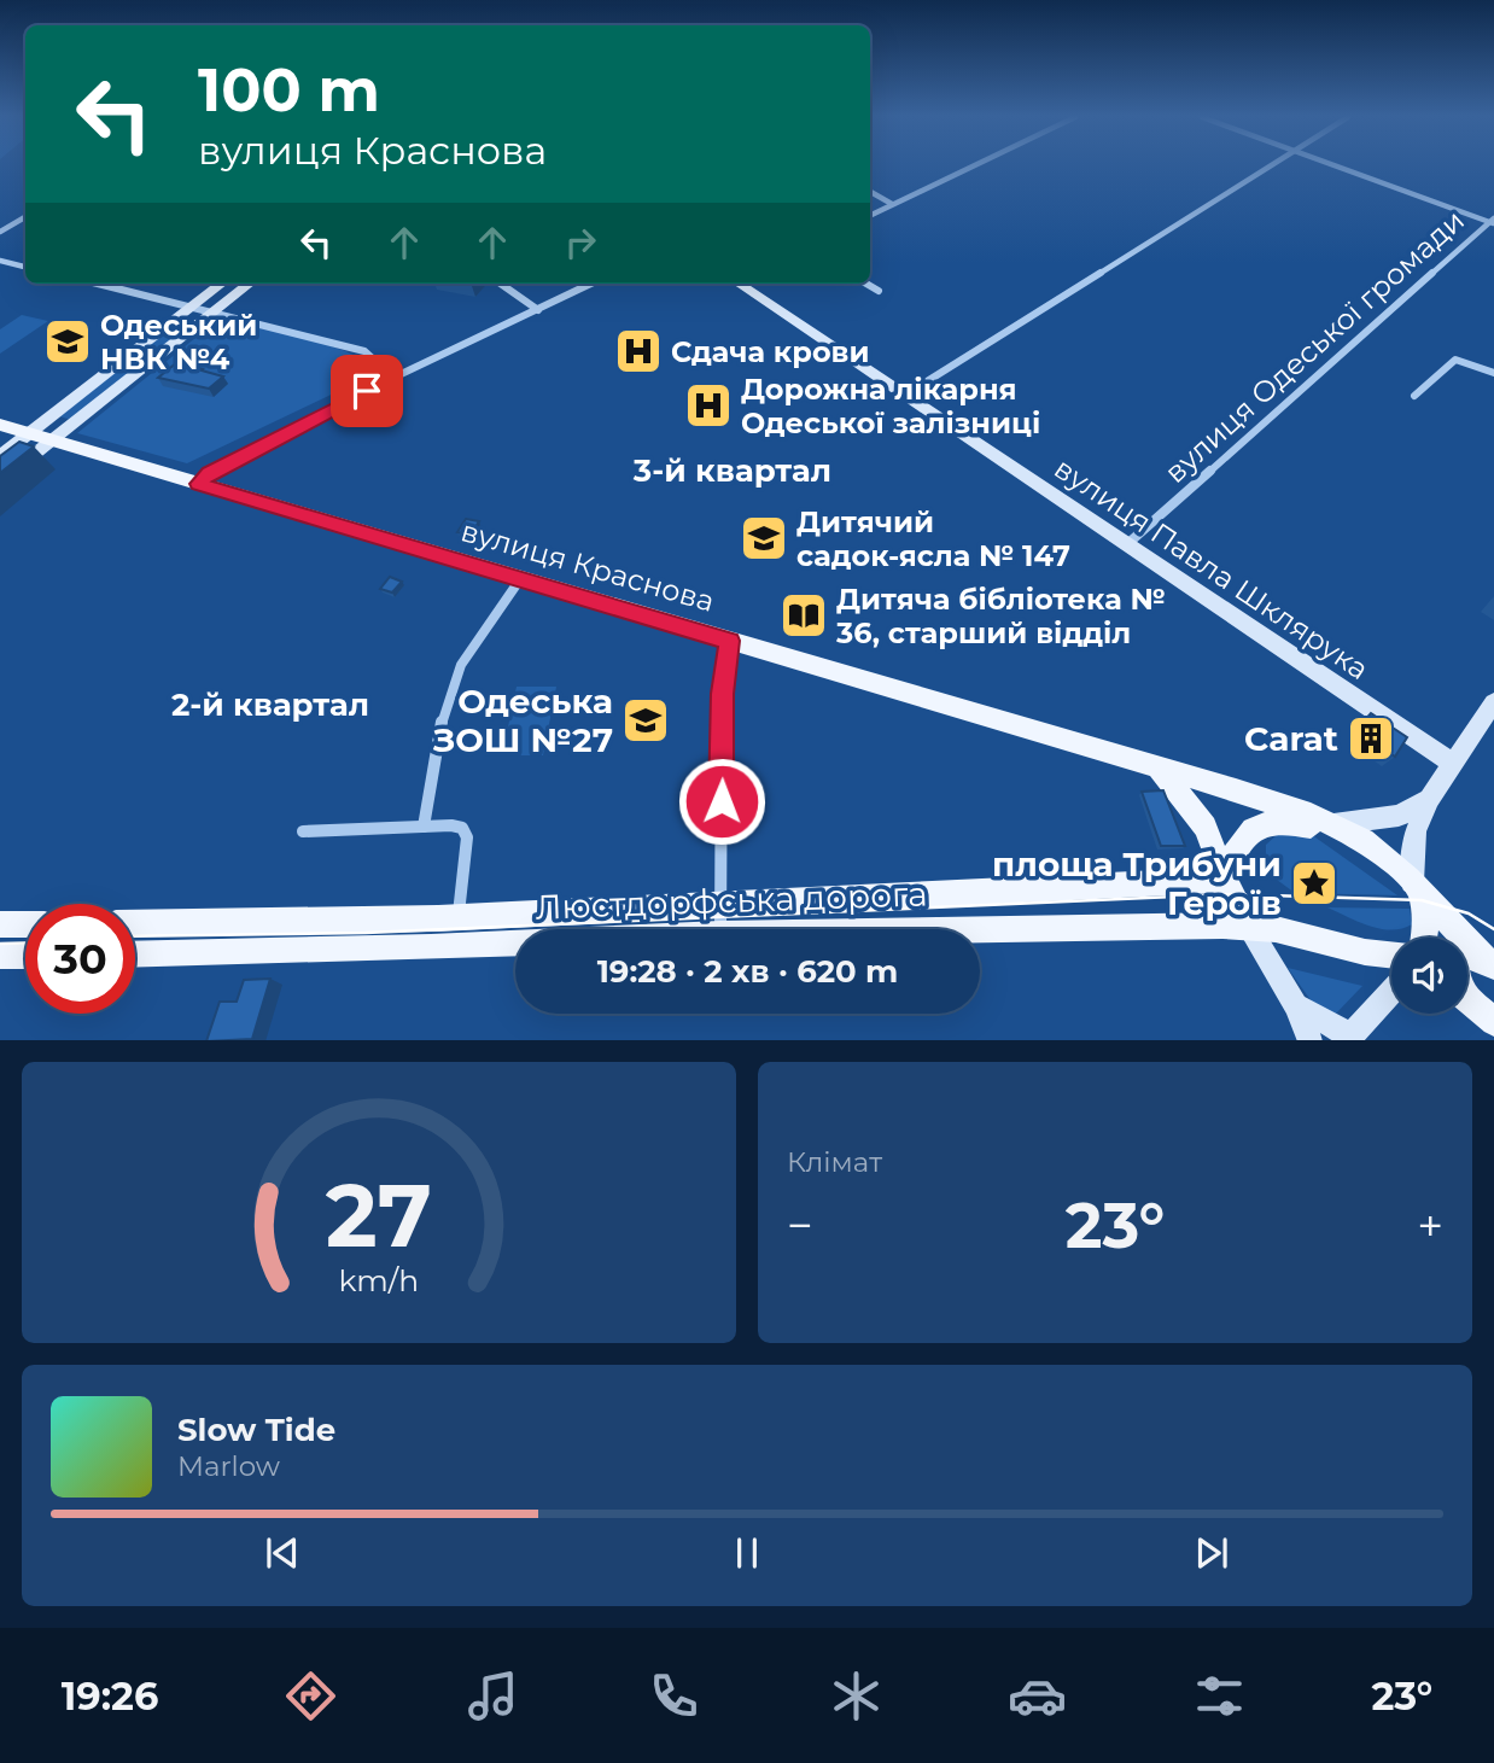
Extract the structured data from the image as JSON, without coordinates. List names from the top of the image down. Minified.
{"streets":{"main road":["вулиця Краснова","Люстдорфська дорога"],"street":["вулиця Одеської громади","вулиця Павла Шклярука"]},"crossings":[["вулиця Одеської громади","вулиця Павла Шклярука"]],"districts":["3-й квартал","2-й квартал"],"places":{"school or university":["Одеський НВК №4","Дитячий садок-ясла № 147","Одеська ЗОШ №27"],"hospital":["Сдача крови","Дорожна лікарня Одеської залізниці"],"library":["Дитяча бібліотека № 36, старший відділ"],"building":["Carat"],"place":["площа Трибуни Героїв"]},"page":{"turn":["100 m","вулиця Краснова"],"limit":"30","trip":"19:28 · 2 хв · 620 m","tile":"Клімат","heat":["−","23°","+"],"song":["Slow Tide","Marlow"],"tabs":["19:26","23°"],"gauge":["27","km/h"]}}
